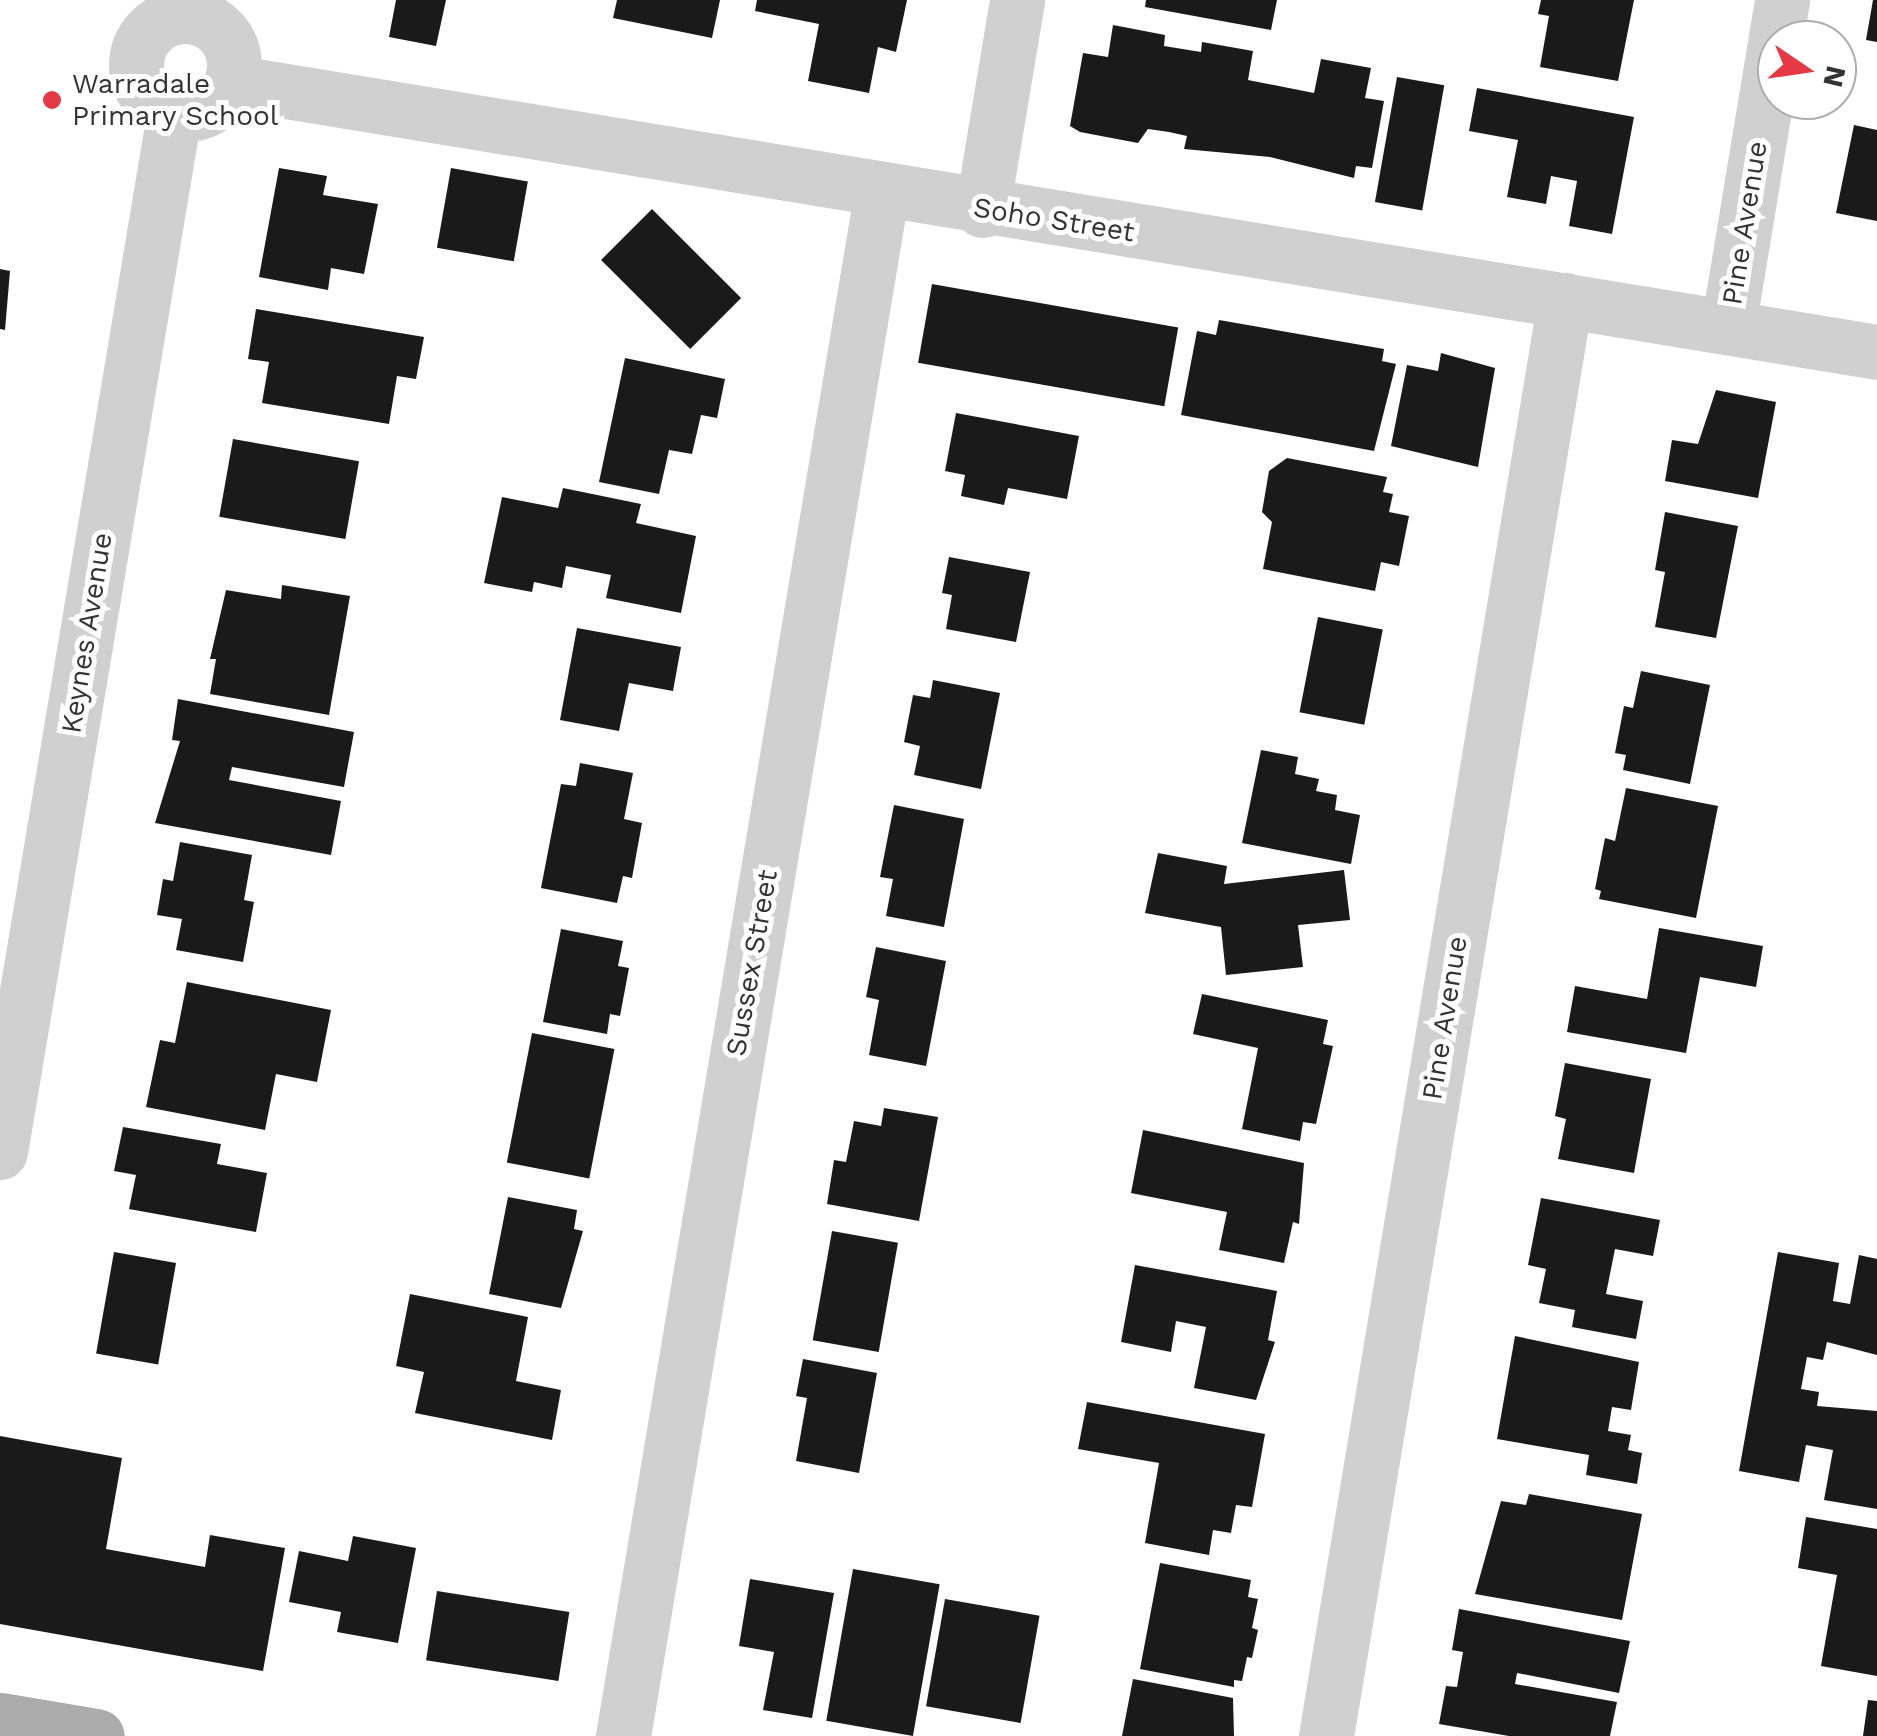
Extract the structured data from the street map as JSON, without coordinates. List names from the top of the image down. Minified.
{"streets":{"street":["Soho Street","Pine Avenue","Keynes Avenue","Sussex Street"]},"crossings":[["Soho Street","Pine Avenue"],["Soho Street","Keynes Avenue"],["Soho Street","Sussex Street"]],"places":["Warradale Primary School"],"north":"right"}
